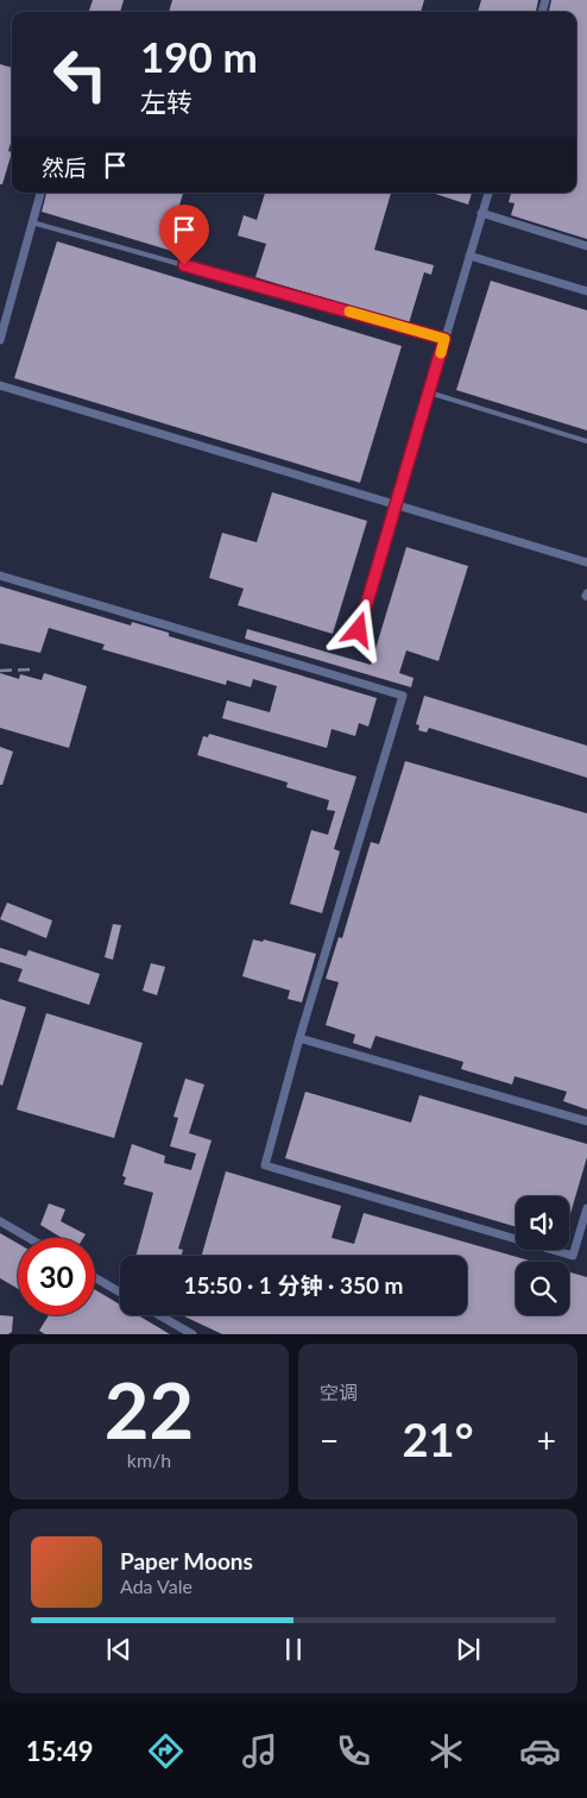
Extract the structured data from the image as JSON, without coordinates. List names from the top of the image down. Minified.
{"page":{"turn":["190 m","左转"],"then":"然后","limit":"30","trip":"15:50 · 1 分钟 · 350 m","tile":[["22","km/h"],"空调"],"heat":["−","21°","+"],"song":["Paper Moons","Ada Vale"],"tabs":"15:49"}}
